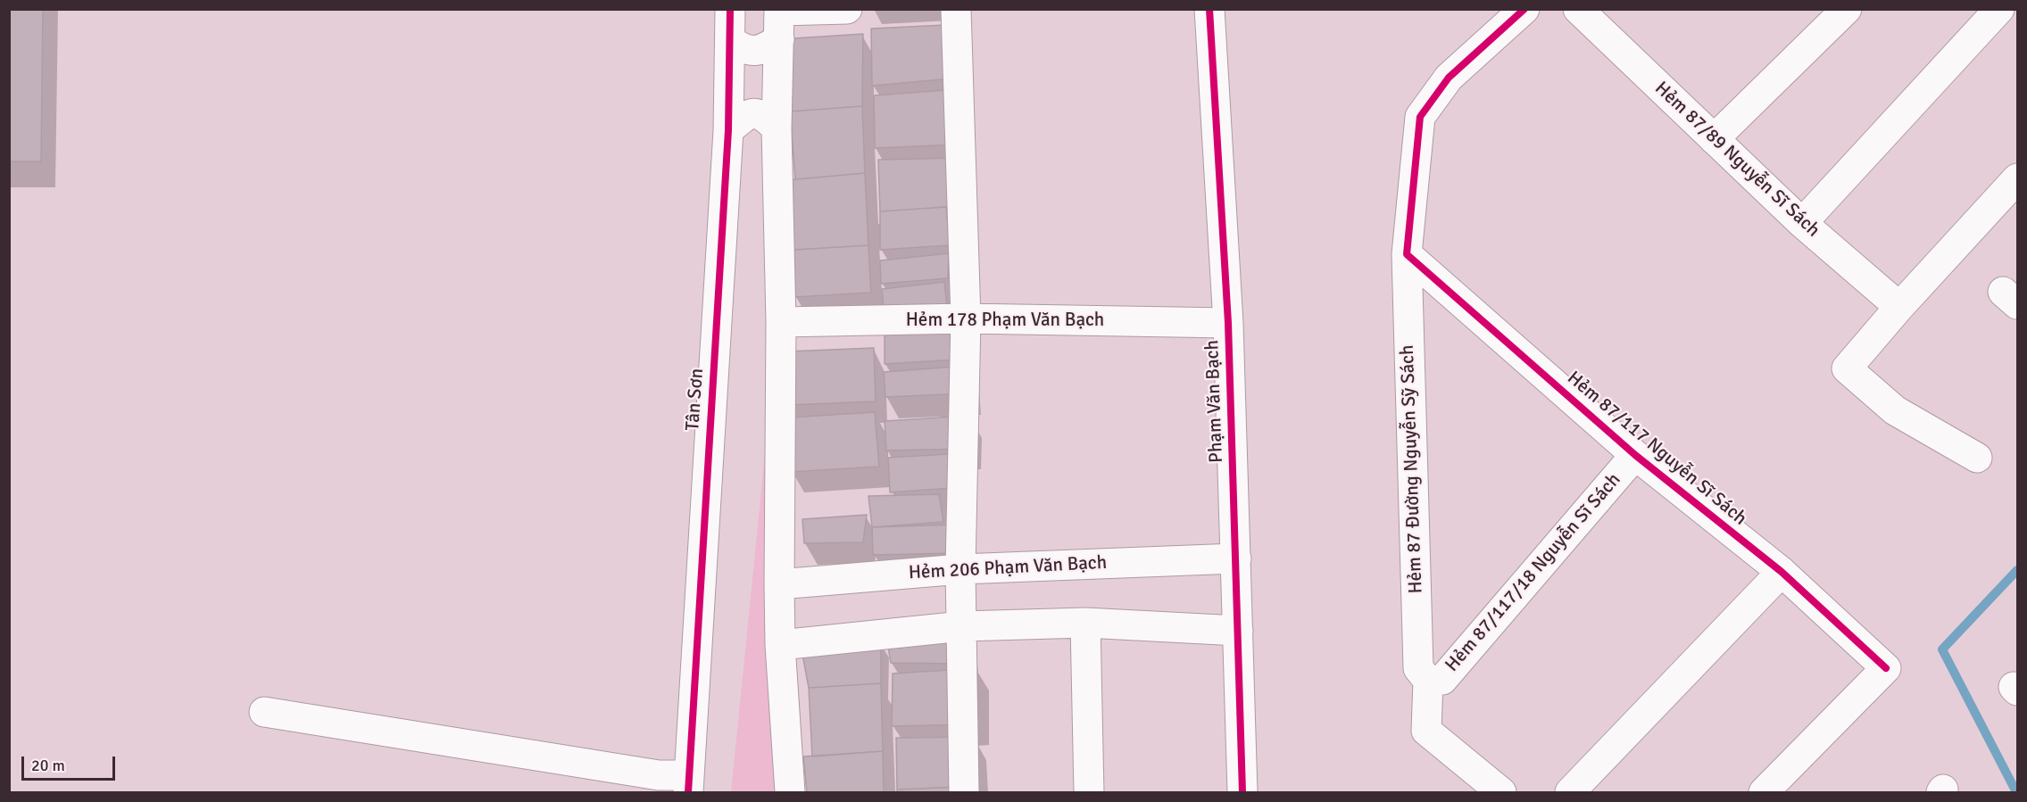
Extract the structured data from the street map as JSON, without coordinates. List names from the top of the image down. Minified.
{"streets":{"street":["Hẻm 87/89 Nguyễn Sĩ Sách","Hẻm 178 Phạm Văn Bạch","Tân Sơn","Phạm Văn Bạch","Hẻm 87/117 Nguyễn Sĩ Sách","Hẻm 87 Đường Nguyễn Sỹ Sách","Hẻm 206 Phạm Văn Bạch","Hẻm 87/117/18 Nguyễn Sĩ Sách"]},"crossings":[["Hẻm 178 Phạm Văn Bạch","Phạm Văn Bạch"],["Phạm Văn Bạch","Hẻm 206 Phạm Văn Bạch"],["Hẻm 87/117 Nguyễn Sĩ Sách","Hẻm 87 Đường Nguyễn Sỹ Sách"],["Hẻm 87/117 Nguyễn Sĩ Sách","Hẻm 87/117/18 Nguyễn Sĩ Sách"],["Hẻm 87 Đường Nguyễn Sỹ Sách","Hẻm 87/117/18 Nguyễn Sĩ Sách"]],"scale_bar":"20 m"}
